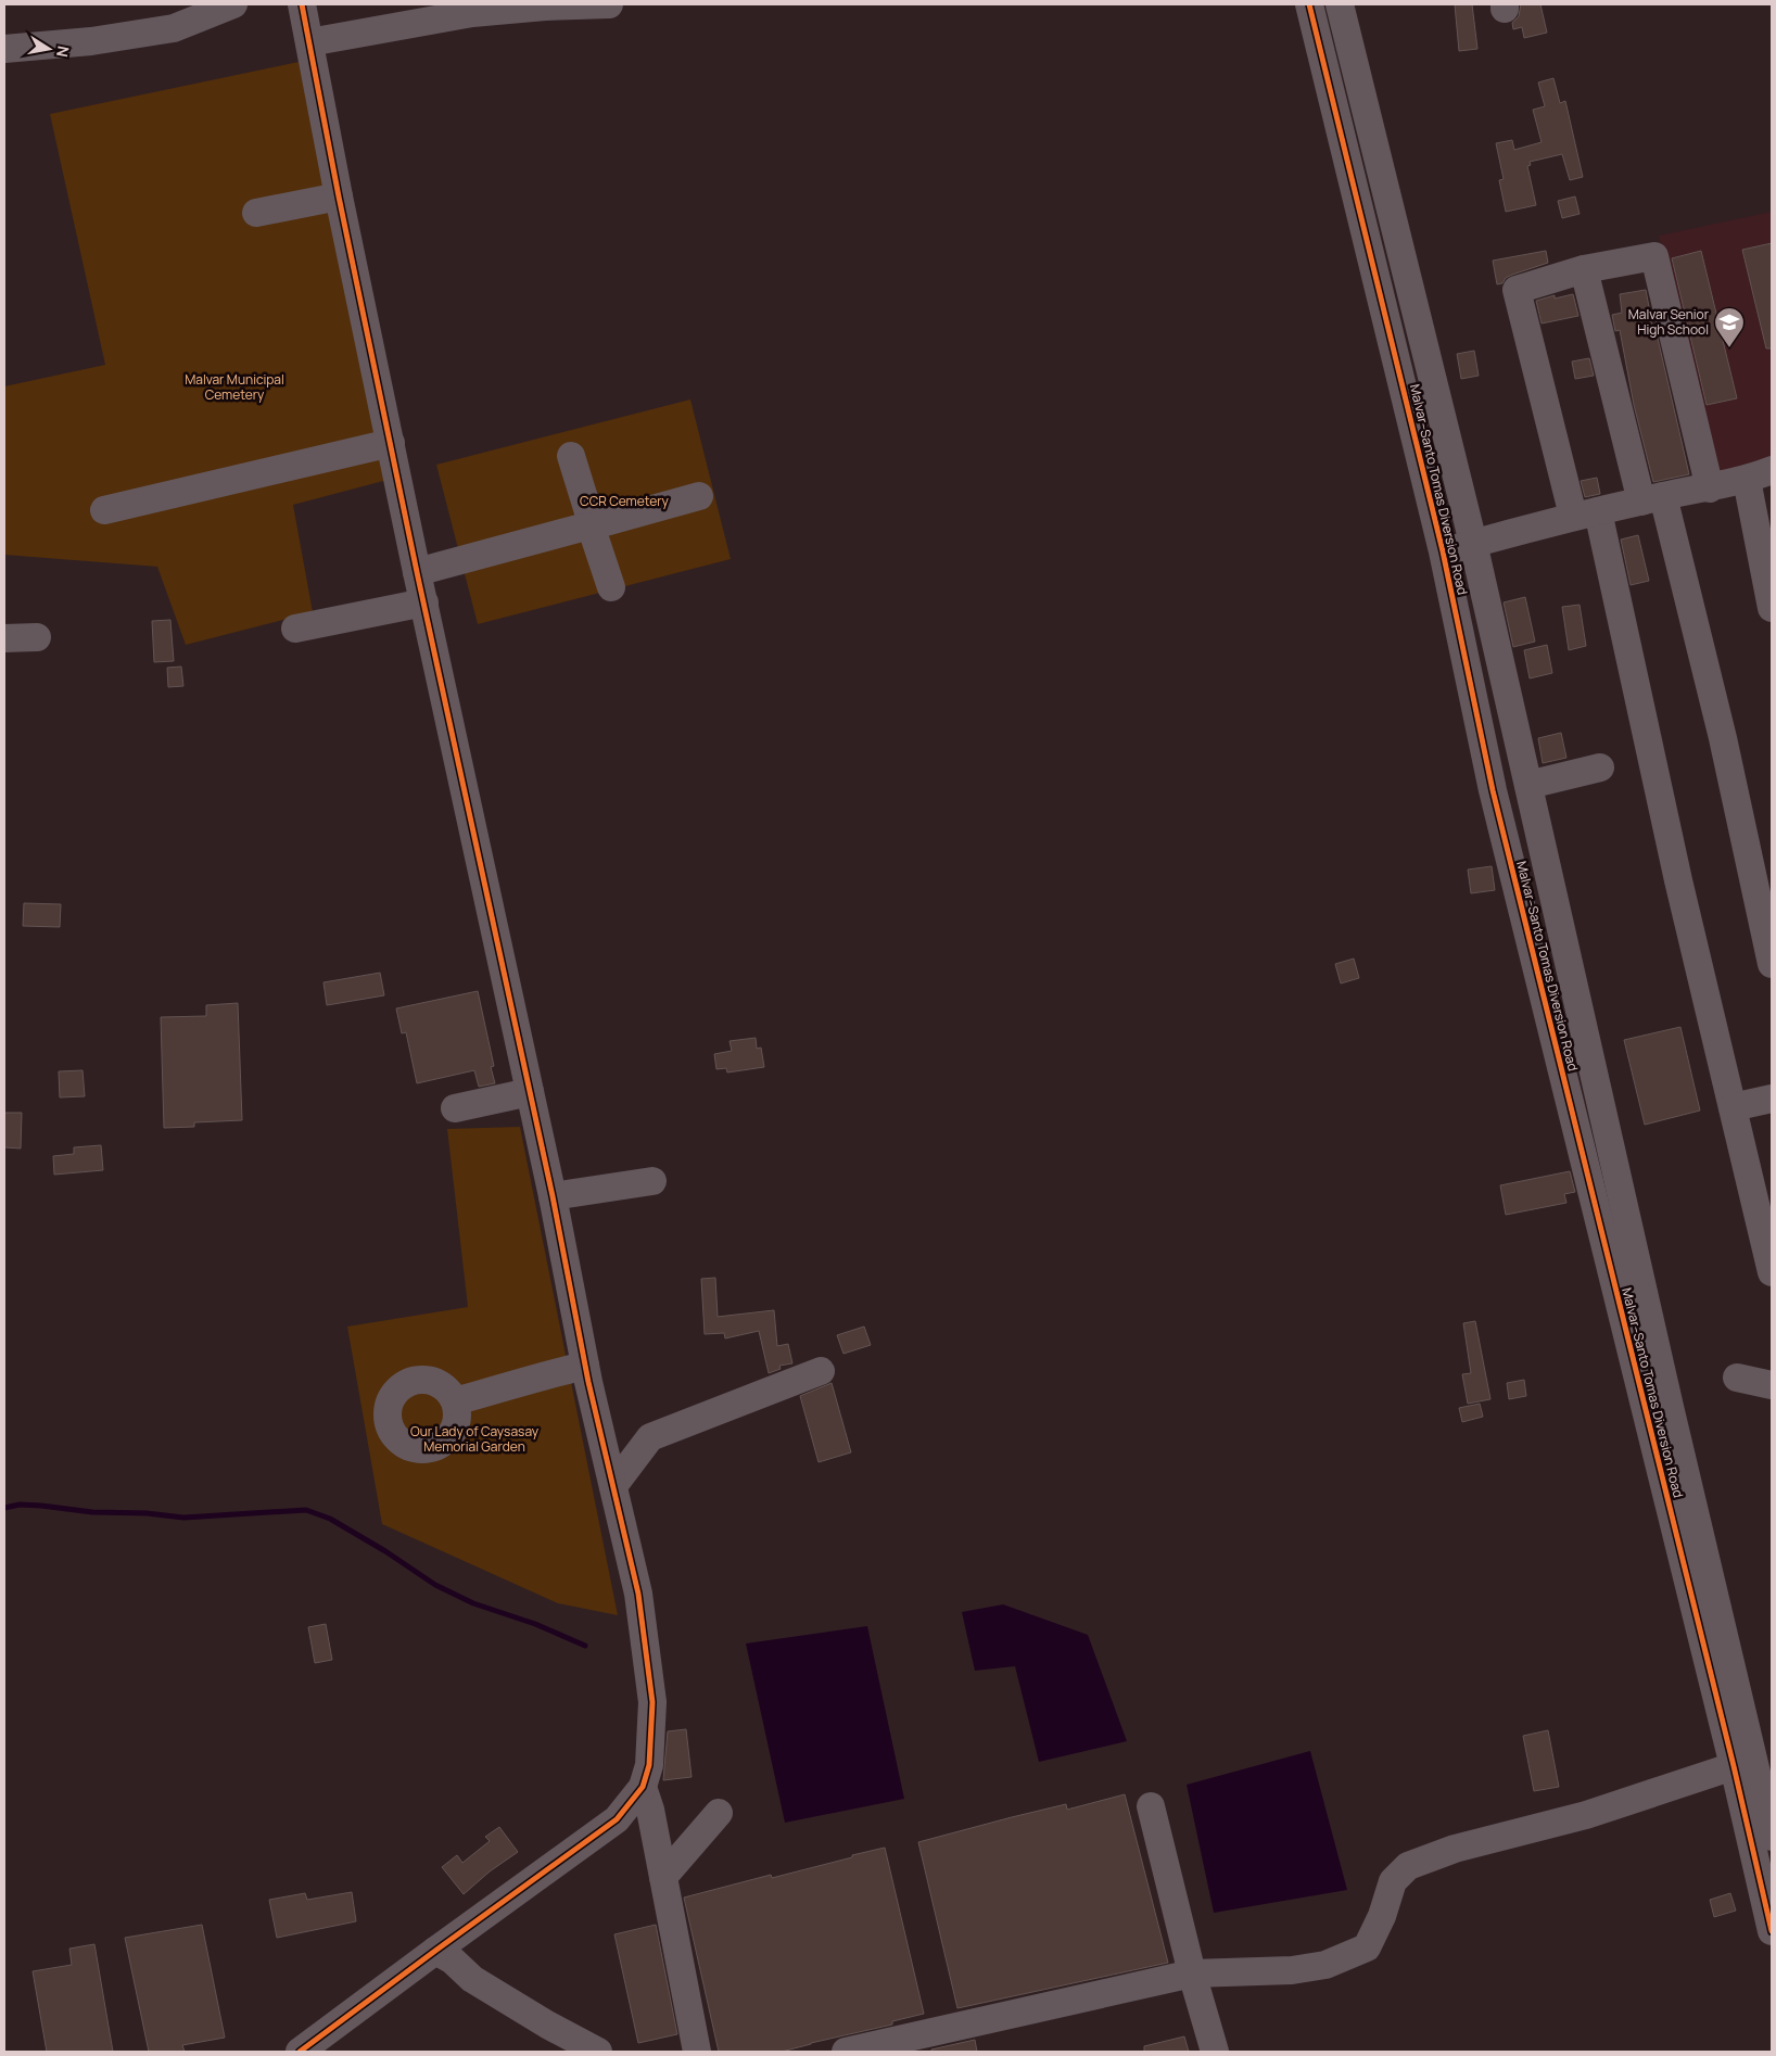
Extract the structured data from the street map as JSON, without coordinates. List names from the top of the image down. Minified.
{"streets":{"street":["Malvar–Santo Tomas Diversion Road"]},"parks":["Malvar Municipal Cemetery","CCR Cemetery","Our Lady of Caysasay Memorial Garden"],"places":{"school or university":["Malvar Senior High School"]},"north":"right"}
